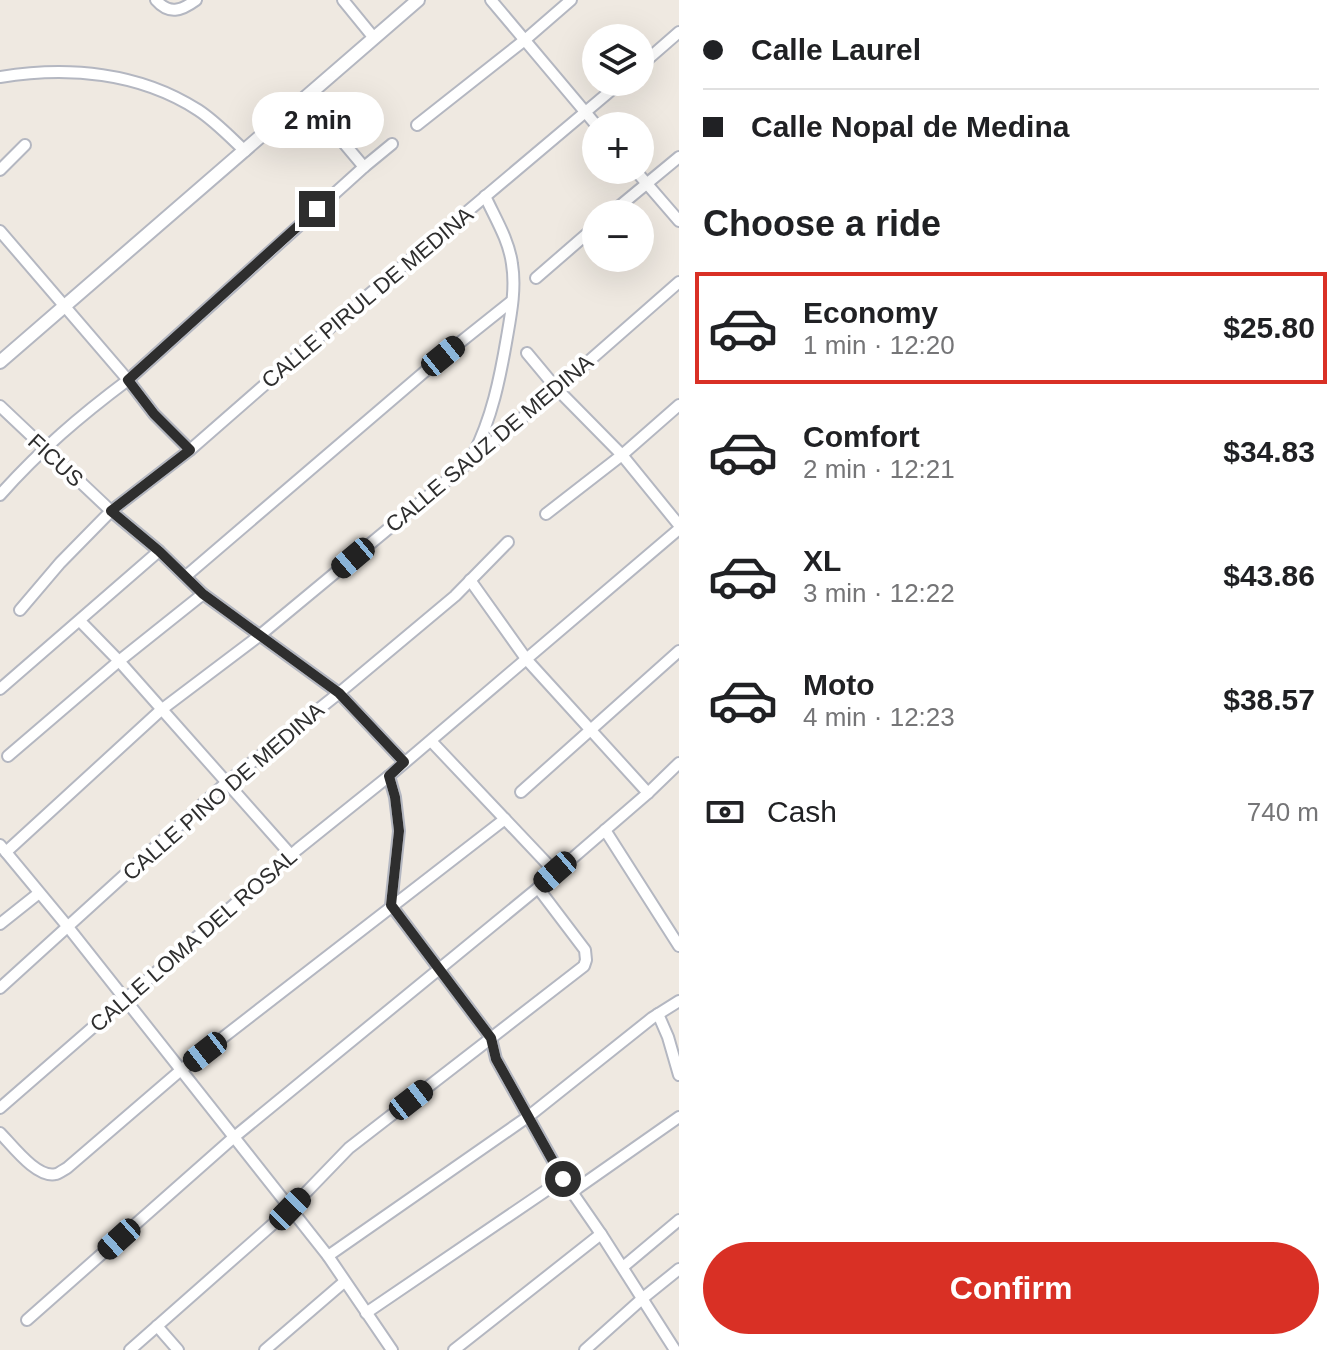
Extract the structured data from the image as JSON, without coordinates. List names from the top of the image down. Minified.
{"streets":{"street":["CALLE PIRUL DE MEDINA","CALLE SAUZ DE MEDINA","FICUS","CALLE PINO DE MEDINA","CALLE LOMA DEL ROSAL"]},"crossings":[["CALLE PIRUL DE MEDINA","FICUS"],["CALLE SAUZ DE MEDINA","FICUS"],["FICUS","CALLE PINO DE MEDINA"],["FICUS","CALLE LOMA DEL ROSAL"]],"page":{"banner":["Calle Laurel","Calle Nopal de Medina"],"map_buttons":["+","−"],"bubble":"2 min","heading":"Choose a ride","list":[{"name":"Economy","note":"1 min · 12:20","value":"$25.80"},{"name":"Comfort","note":"2 min · 12:21","value":"$34.83"},{"name":"XL","note":"3 min · 12:22","value":"$43.86"},{"name":"Moto","note":"4 min · 12:23","value":"$38.57"}],"pay":["Cash","740 m"],"buttons":"Confirm"}}
